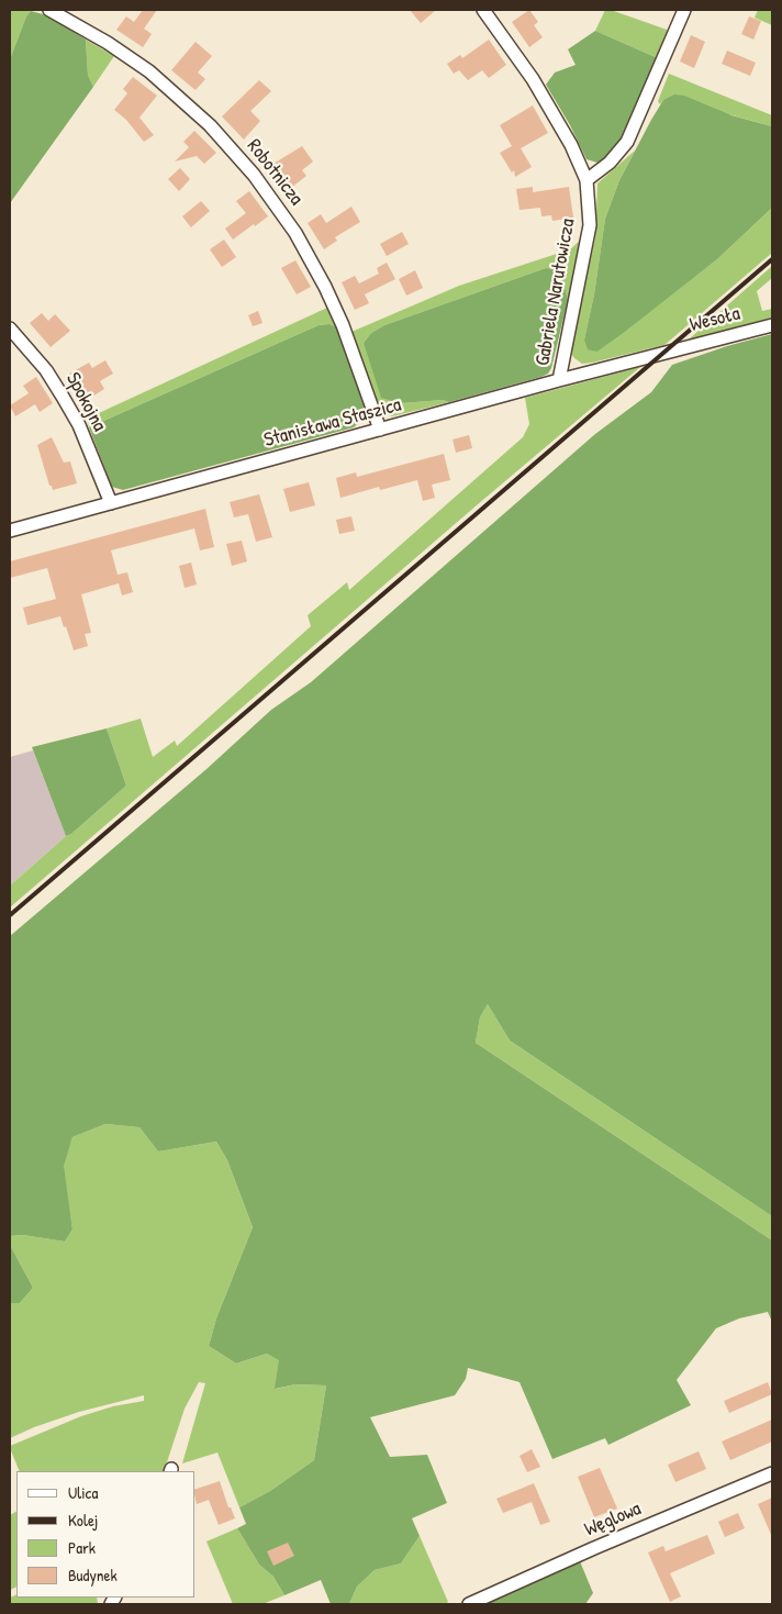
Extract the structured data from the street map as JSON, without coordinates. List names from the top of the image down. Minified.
{"streets":{"street":["Robotnicza","Gabriela Narutowicza","Wesoła","Spokojna","Stanisława Staszica","Węglowa"]},"crossings":[["Robotnicza","Stanisława Staszica"],["Gabriela Narutowicza","Stanisława Staszica"],["Wesoła","Stanisława Staszica"],["Spokojna","Stanisława Staszica"]],"legend":["Ulica","Kolej","Park","Budynek"]}
